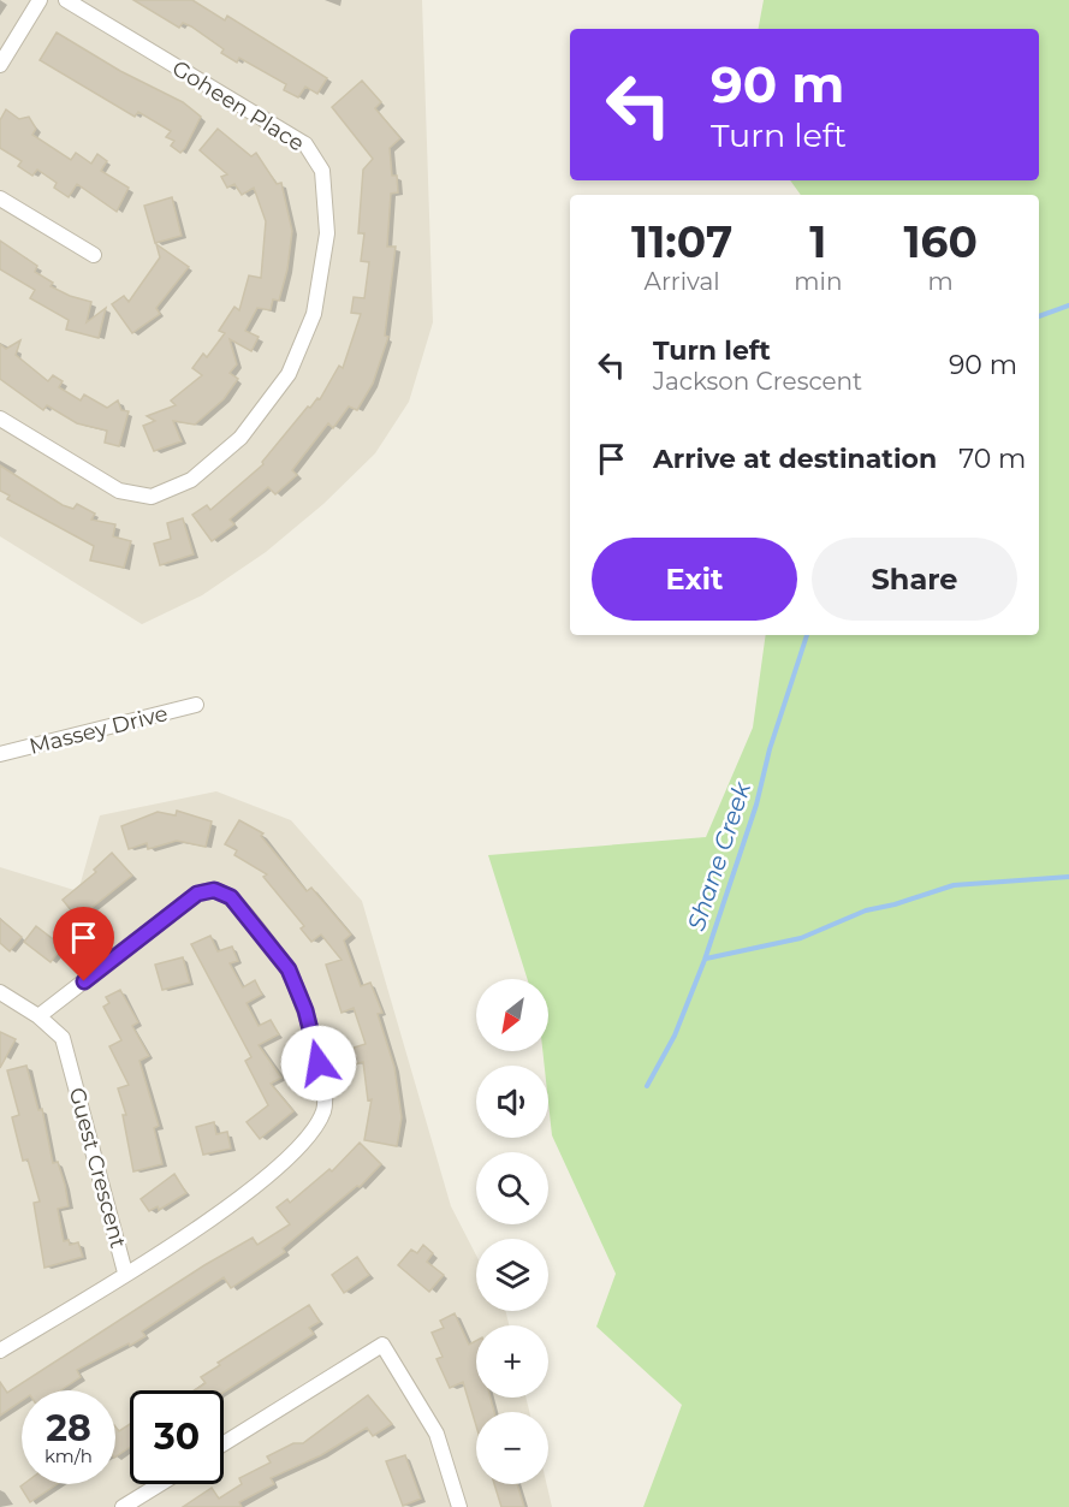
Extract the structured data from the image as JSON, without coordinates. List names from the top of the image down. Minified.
{"streets":{"street":["Goheen Place","Massey Drive","Guest Crescent"]},"water":["Shane Creek"],"north":"bottom left","page":{"turn":["90 m","Turn left"],"eta":["11:07","Arrival","1","min","160","m"],"list":[{"name":"Turn left","note":"Jackson Crescent","value":"90 m"},{"name":"Arrive at destination","value":"70 m"}],"buttons":["Exit","Share"],"map_buttons":["+","−"],"speed":"28 km/h","limit":"30"}}
